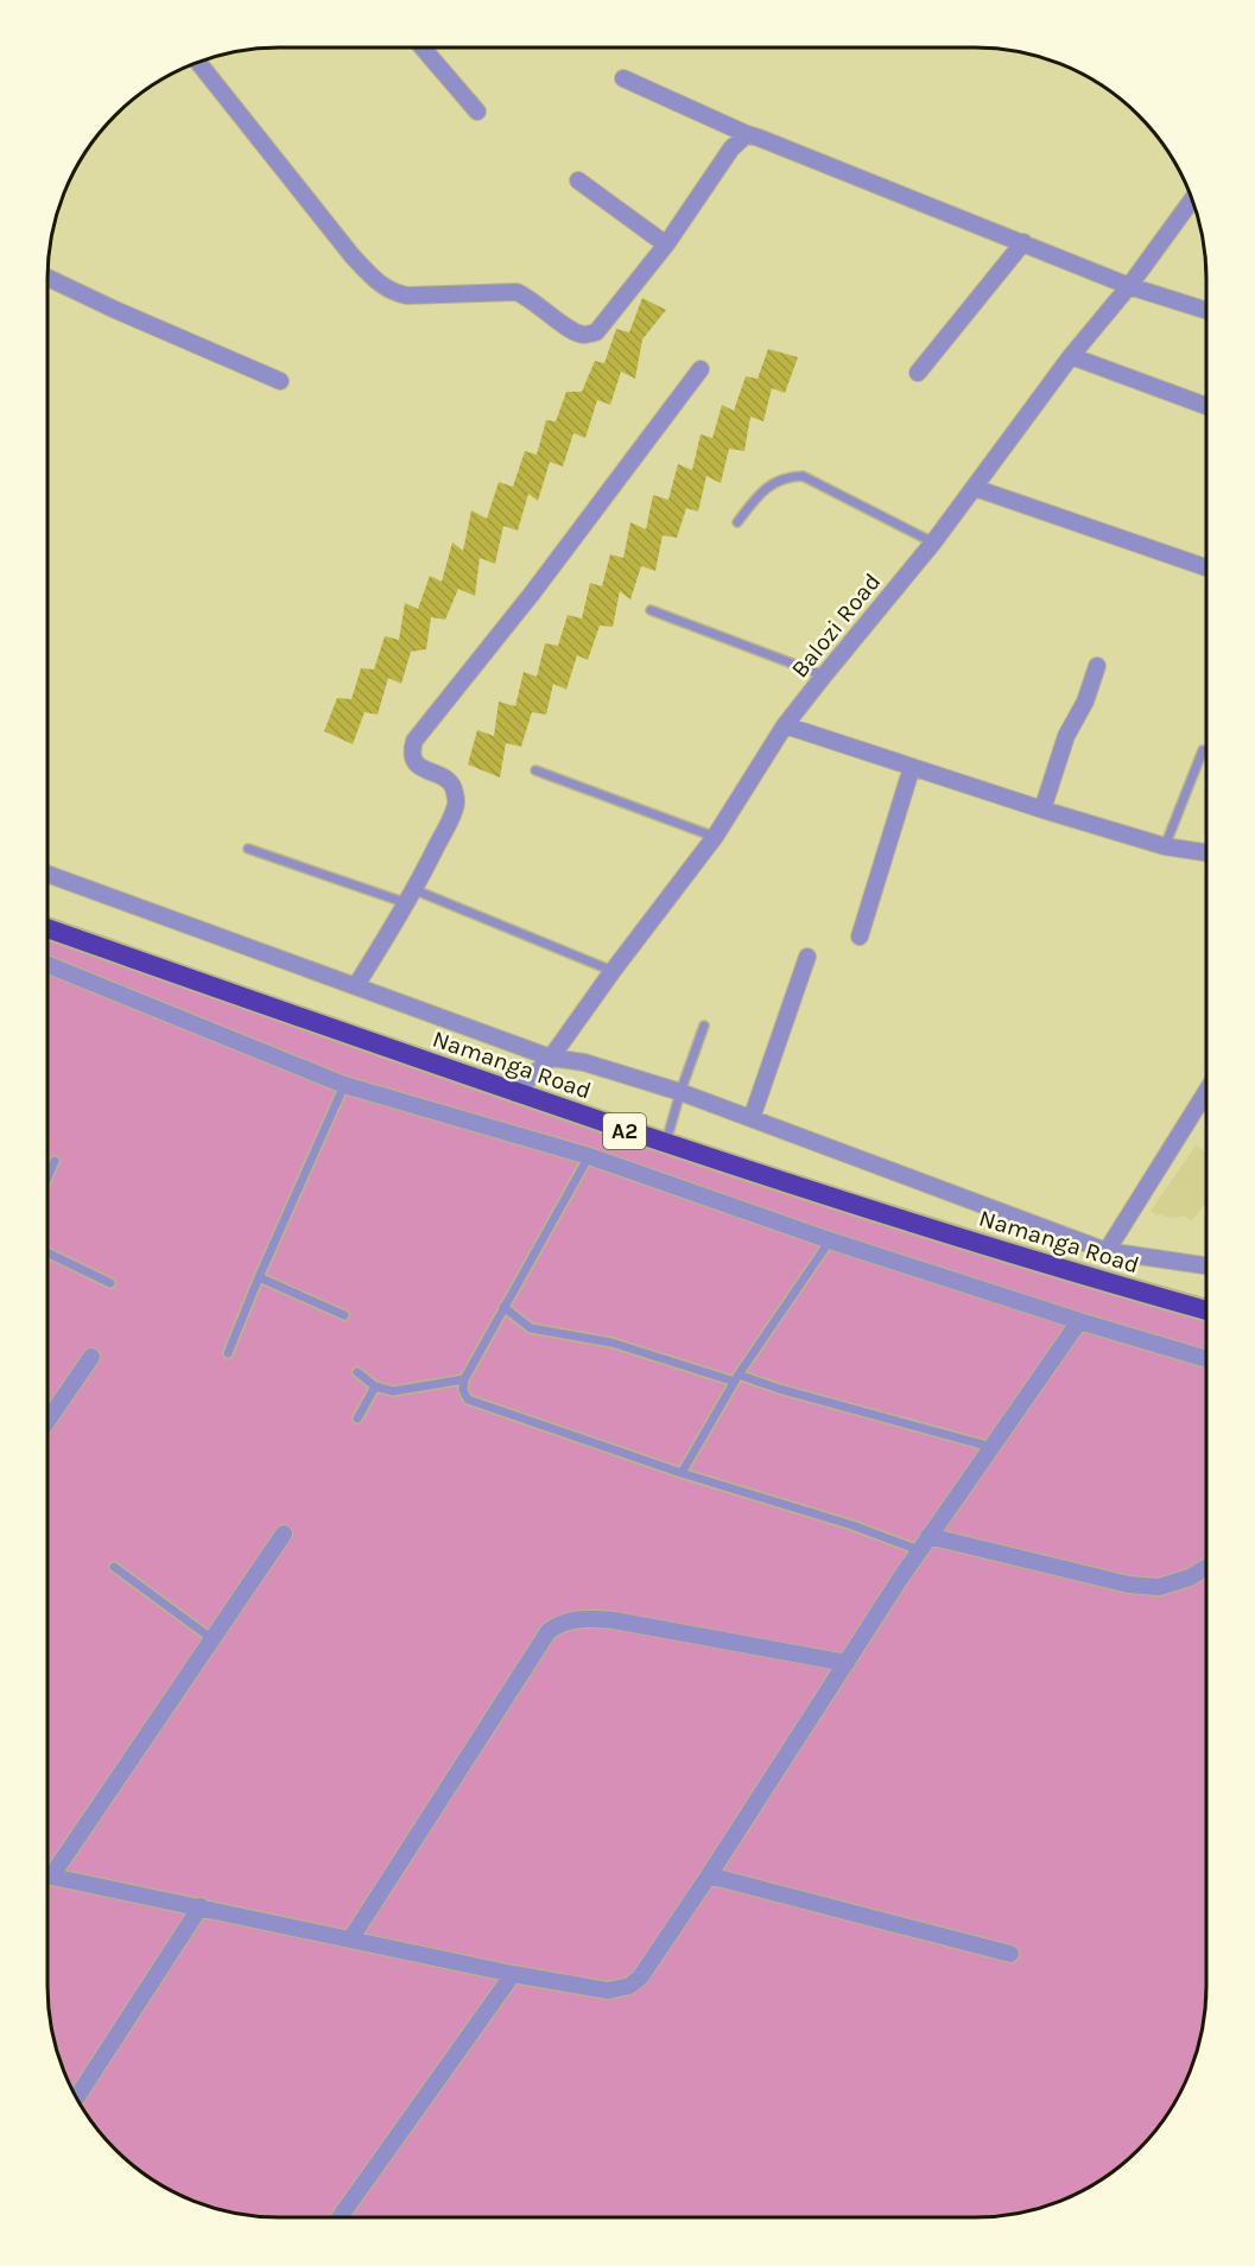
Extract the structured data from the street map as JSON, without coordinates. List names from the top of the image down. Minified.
{"streets":{"highway":["Namanga Road","A2"],"street":["Balozi Road"]},"crossings":[["Balozi Road","Namanga Road"]]}
